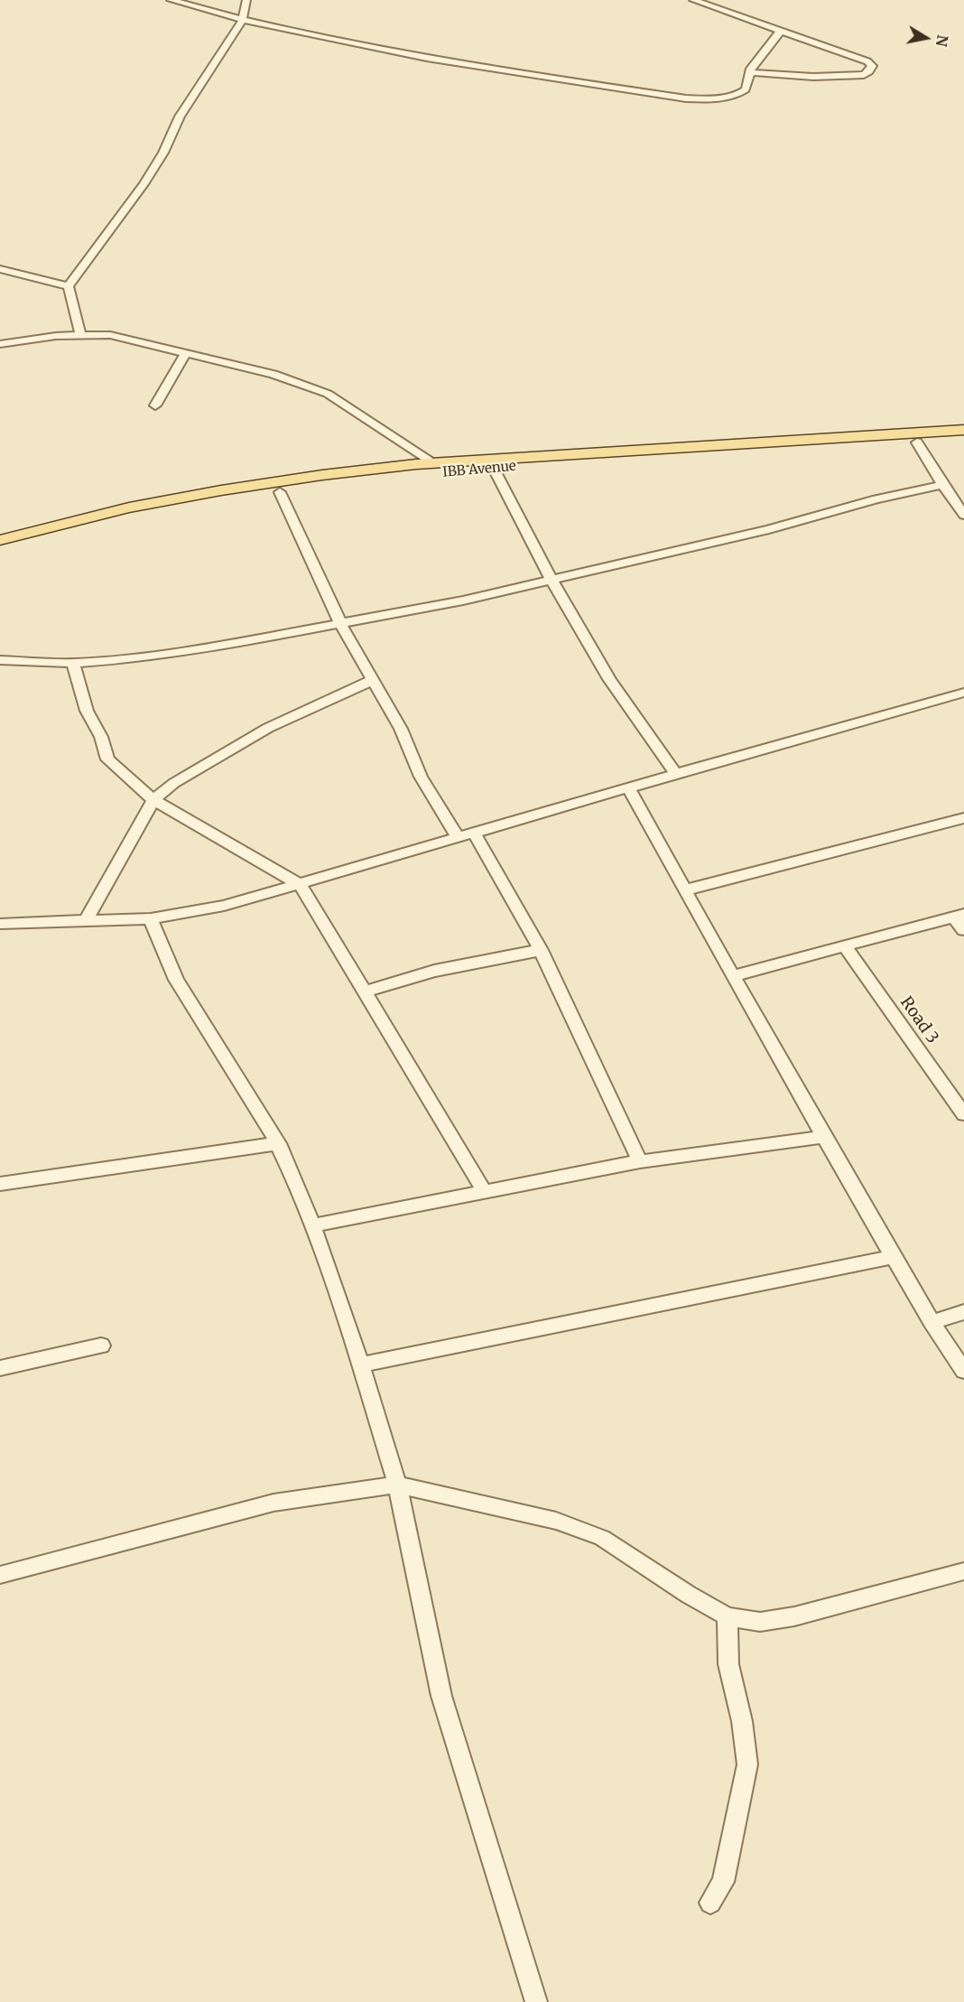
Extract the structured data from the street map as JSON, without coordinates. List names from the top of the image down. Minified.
{"streets":{"main road":["IBB Avenue"],"street":["Road 3"]},"north":"right"}
